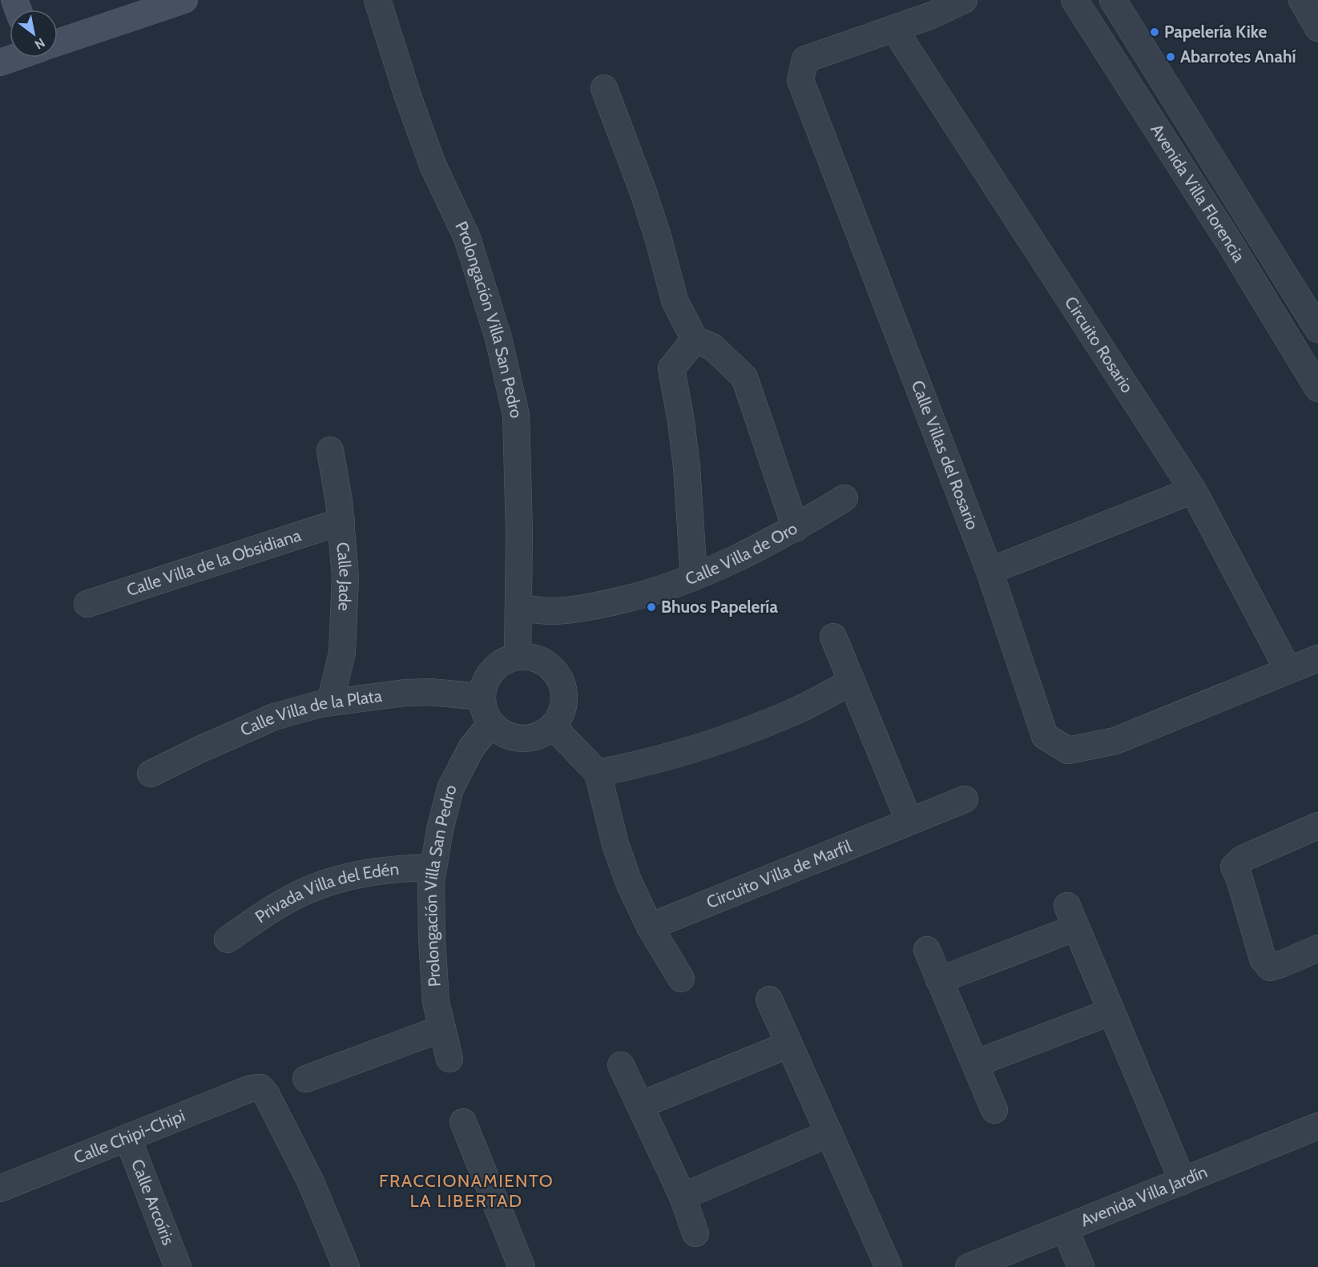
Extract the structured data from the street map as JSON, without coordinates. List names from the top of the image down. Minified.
{"streets":{"street":["Avenida Villa Florencia","Prolongación Villa San Pedro","Circuito Rosario","Calle Villas del Rosario","Calle Villa de Oro","Calle Villa de la Obsidiana","Calle Jade","Calle Villa de la Plata","Circuito Villa de Marfil","Privada Villa del Edén","Calle Chipi-Chipi","Avenida Villa Jardín","Calle Arcoíris"]},"crossings":[["Prolongación Villa San Pedro","Calle Villa de Oro"],["Prolongación Villa San Pedro","Calle Villa de la Plata"],["Prolongación Villa San Pedro","Privada Villa del Edén"],["Circuito Rosario","Calle Villas del Rosario"],["Calle Villa de la Obsidiana","Calle Jade"],["Calle Jade","Calle Villa de la Plata"],["Calle Chipi-Chipi","Calle Arcoíris"]],"districts":["FRACCIONAMIENTO LA LIBERTAD"],"places":["Papelería Kike","Abarrotes Anahí","Bhuos Papelería"],"north":"bottom right"}
